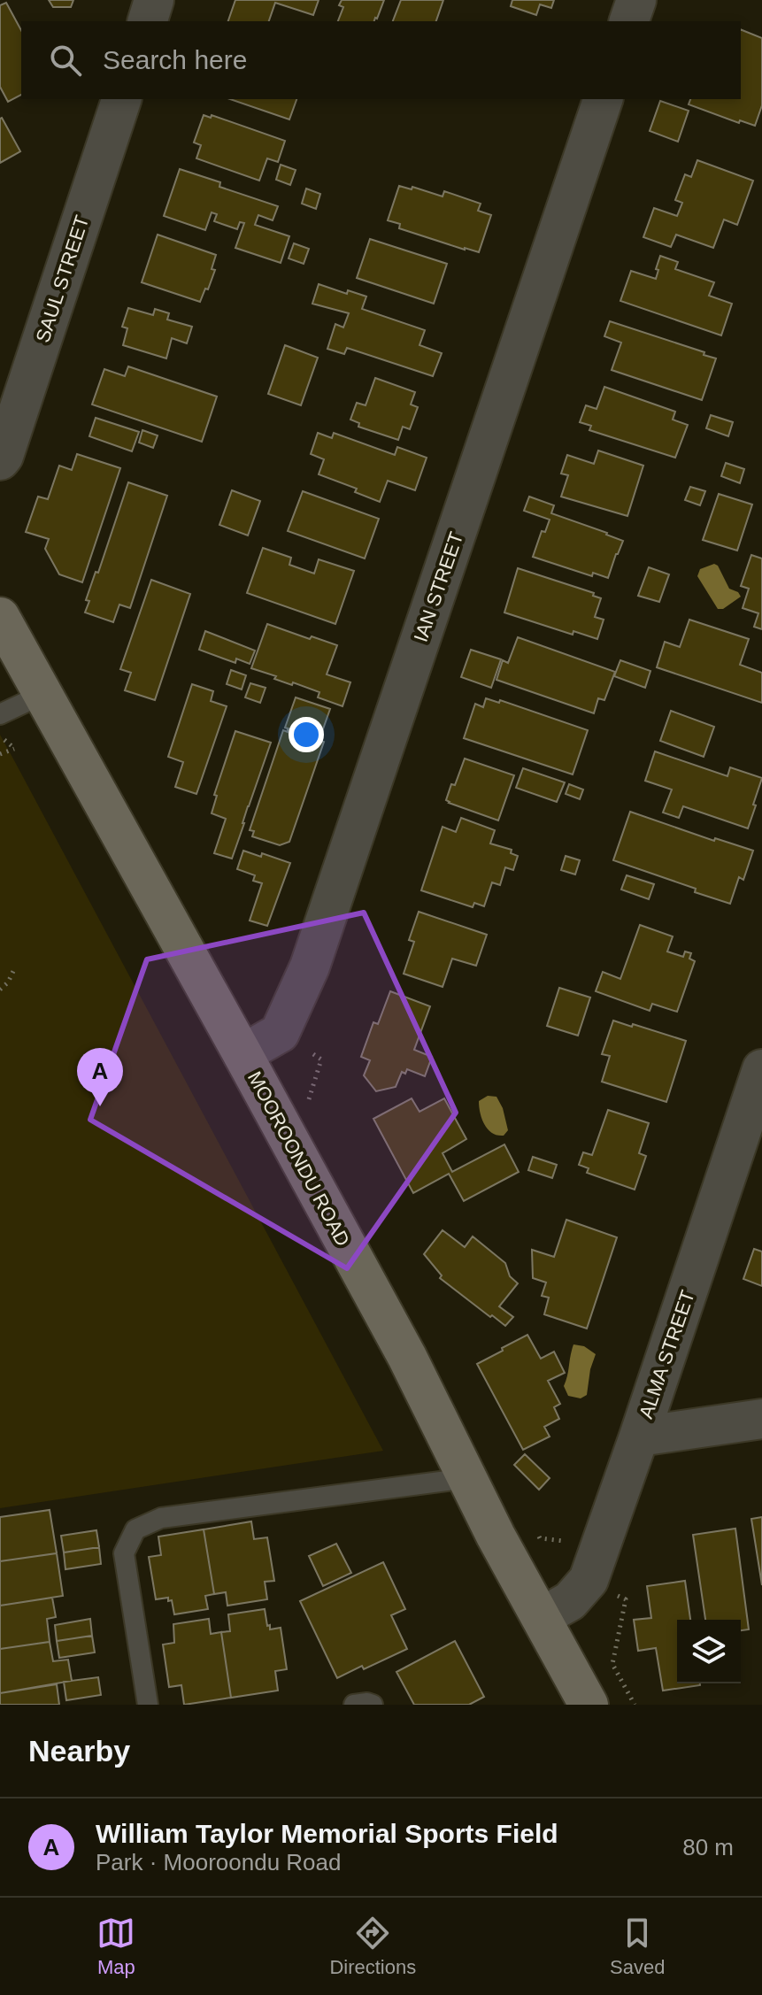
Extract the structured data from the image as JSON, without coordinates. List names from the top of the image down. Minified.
{"streets":{"street":["SAUL STREET","IAN STREET","MOOROONDU ROAD","ALMA STREET"]},"crossings":[["MOOROONDU ROAD","ALMA STREET"]],"page":{"search":"Search here","pins":"A","heading":"Nearby","list":[{"mark":"A","name":"William Taylor Memorial Sports Field","note":"Park · Mooroondu Road","value":"80 m"}],"nav":["Map","Directions","Saved"]}}
